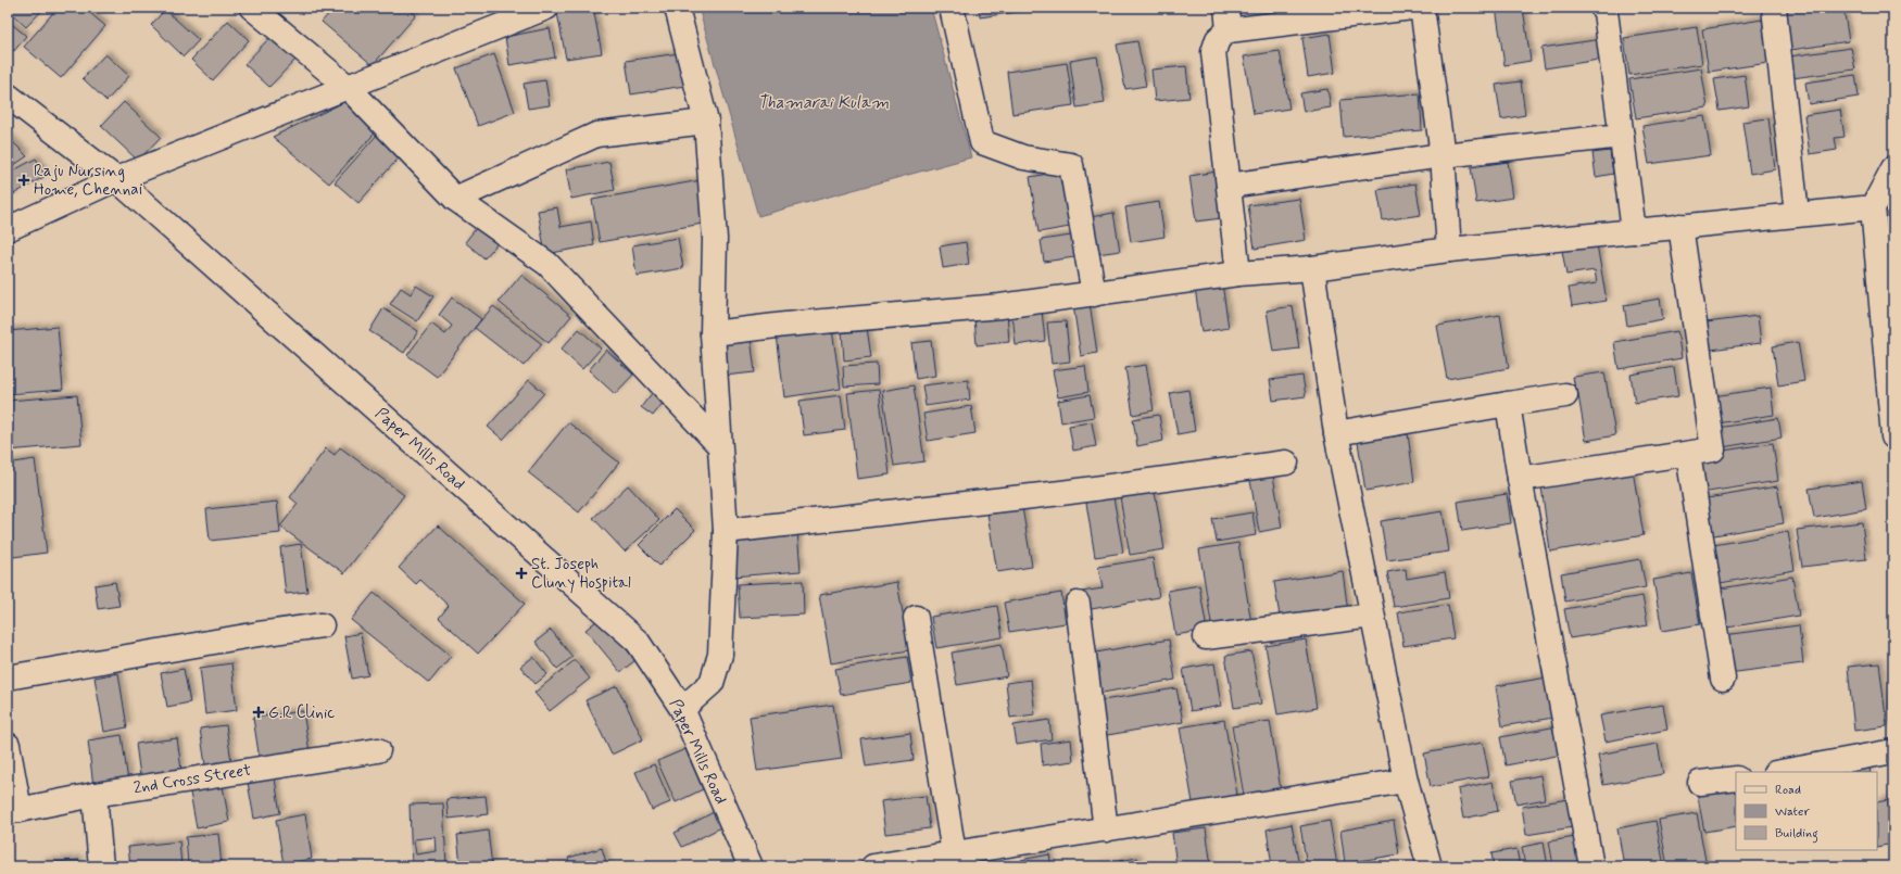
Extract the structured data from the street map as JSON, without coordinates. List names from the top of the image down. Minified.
{"streets":{"street":["Paper Mills Road","2nd Cross Street"]},"water":["Thamarai Kulam"],"places":{"health":["Raju Nursing Home, Chennai","St. Joseph Cluny Hospital","G.R Clinic"]},"legend":["Road","Water","Building"]}
